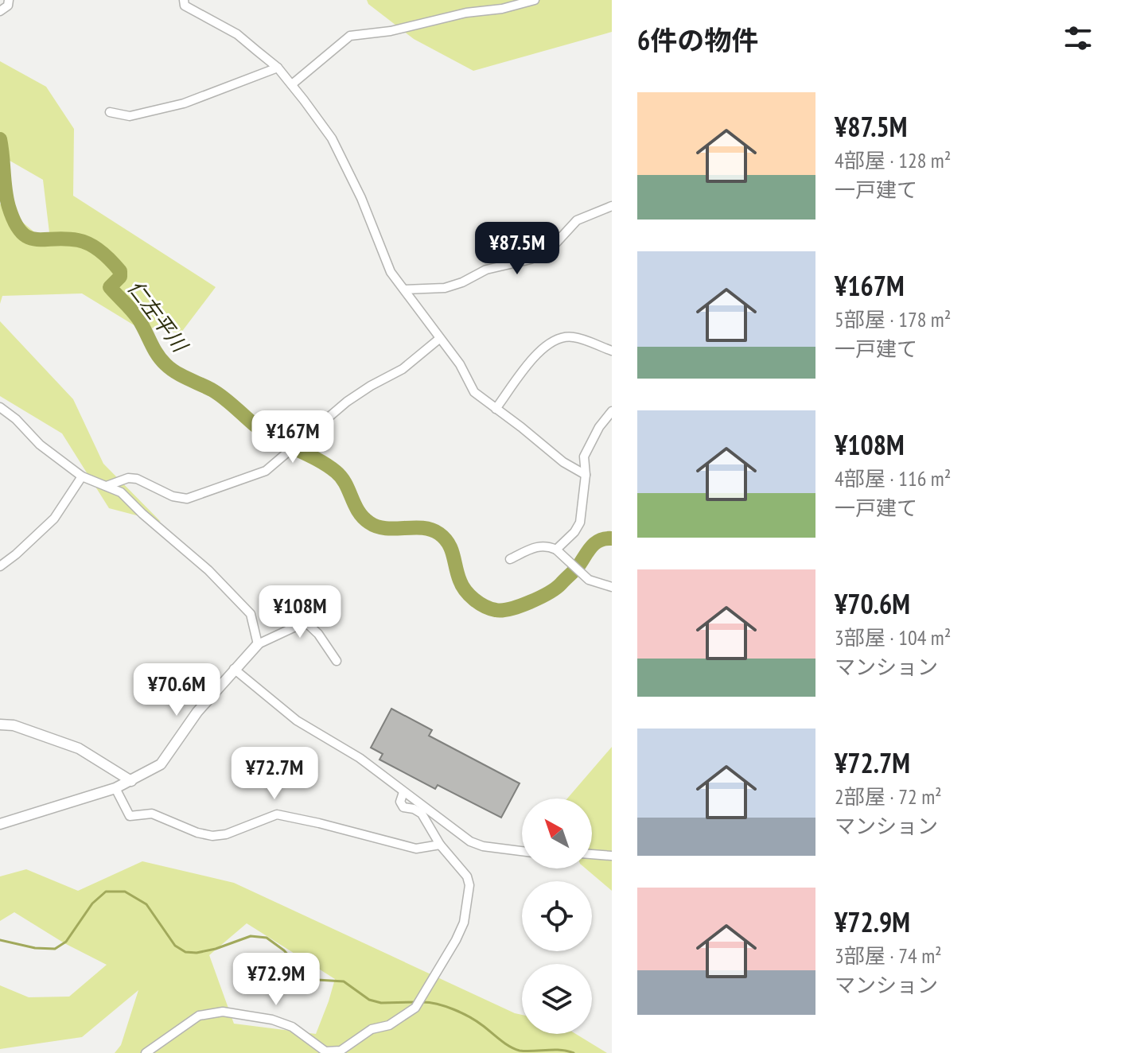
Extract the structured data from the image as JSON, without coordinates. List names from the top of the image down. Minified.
{"water":["仁左平川"],"north":"top left","page":{"heading":"6件の物件","list":[{"name":"¥87.5M","note":"4部屋 · 128 m² · 一戸建て"},{"name":"¥167M","note":"5部屋 · 178 m² · 一戸建て"},{"name":"¥108M","note":"4部屋 · 116 m² · 一戸建て"},{"name":"¥70.6M","note":"3部屋 · 104 m² · マンション"},{"name":"¥72.7M","note":"2部屋 · 72 m² · マンション"},{"name":"¥72.9M","note":"3部屋 · 74 m² · マンション"}],"price":["¥87.5M","¥167M","¥108M","¥70.6M","¥72.7M","¥72.9M"]}}
